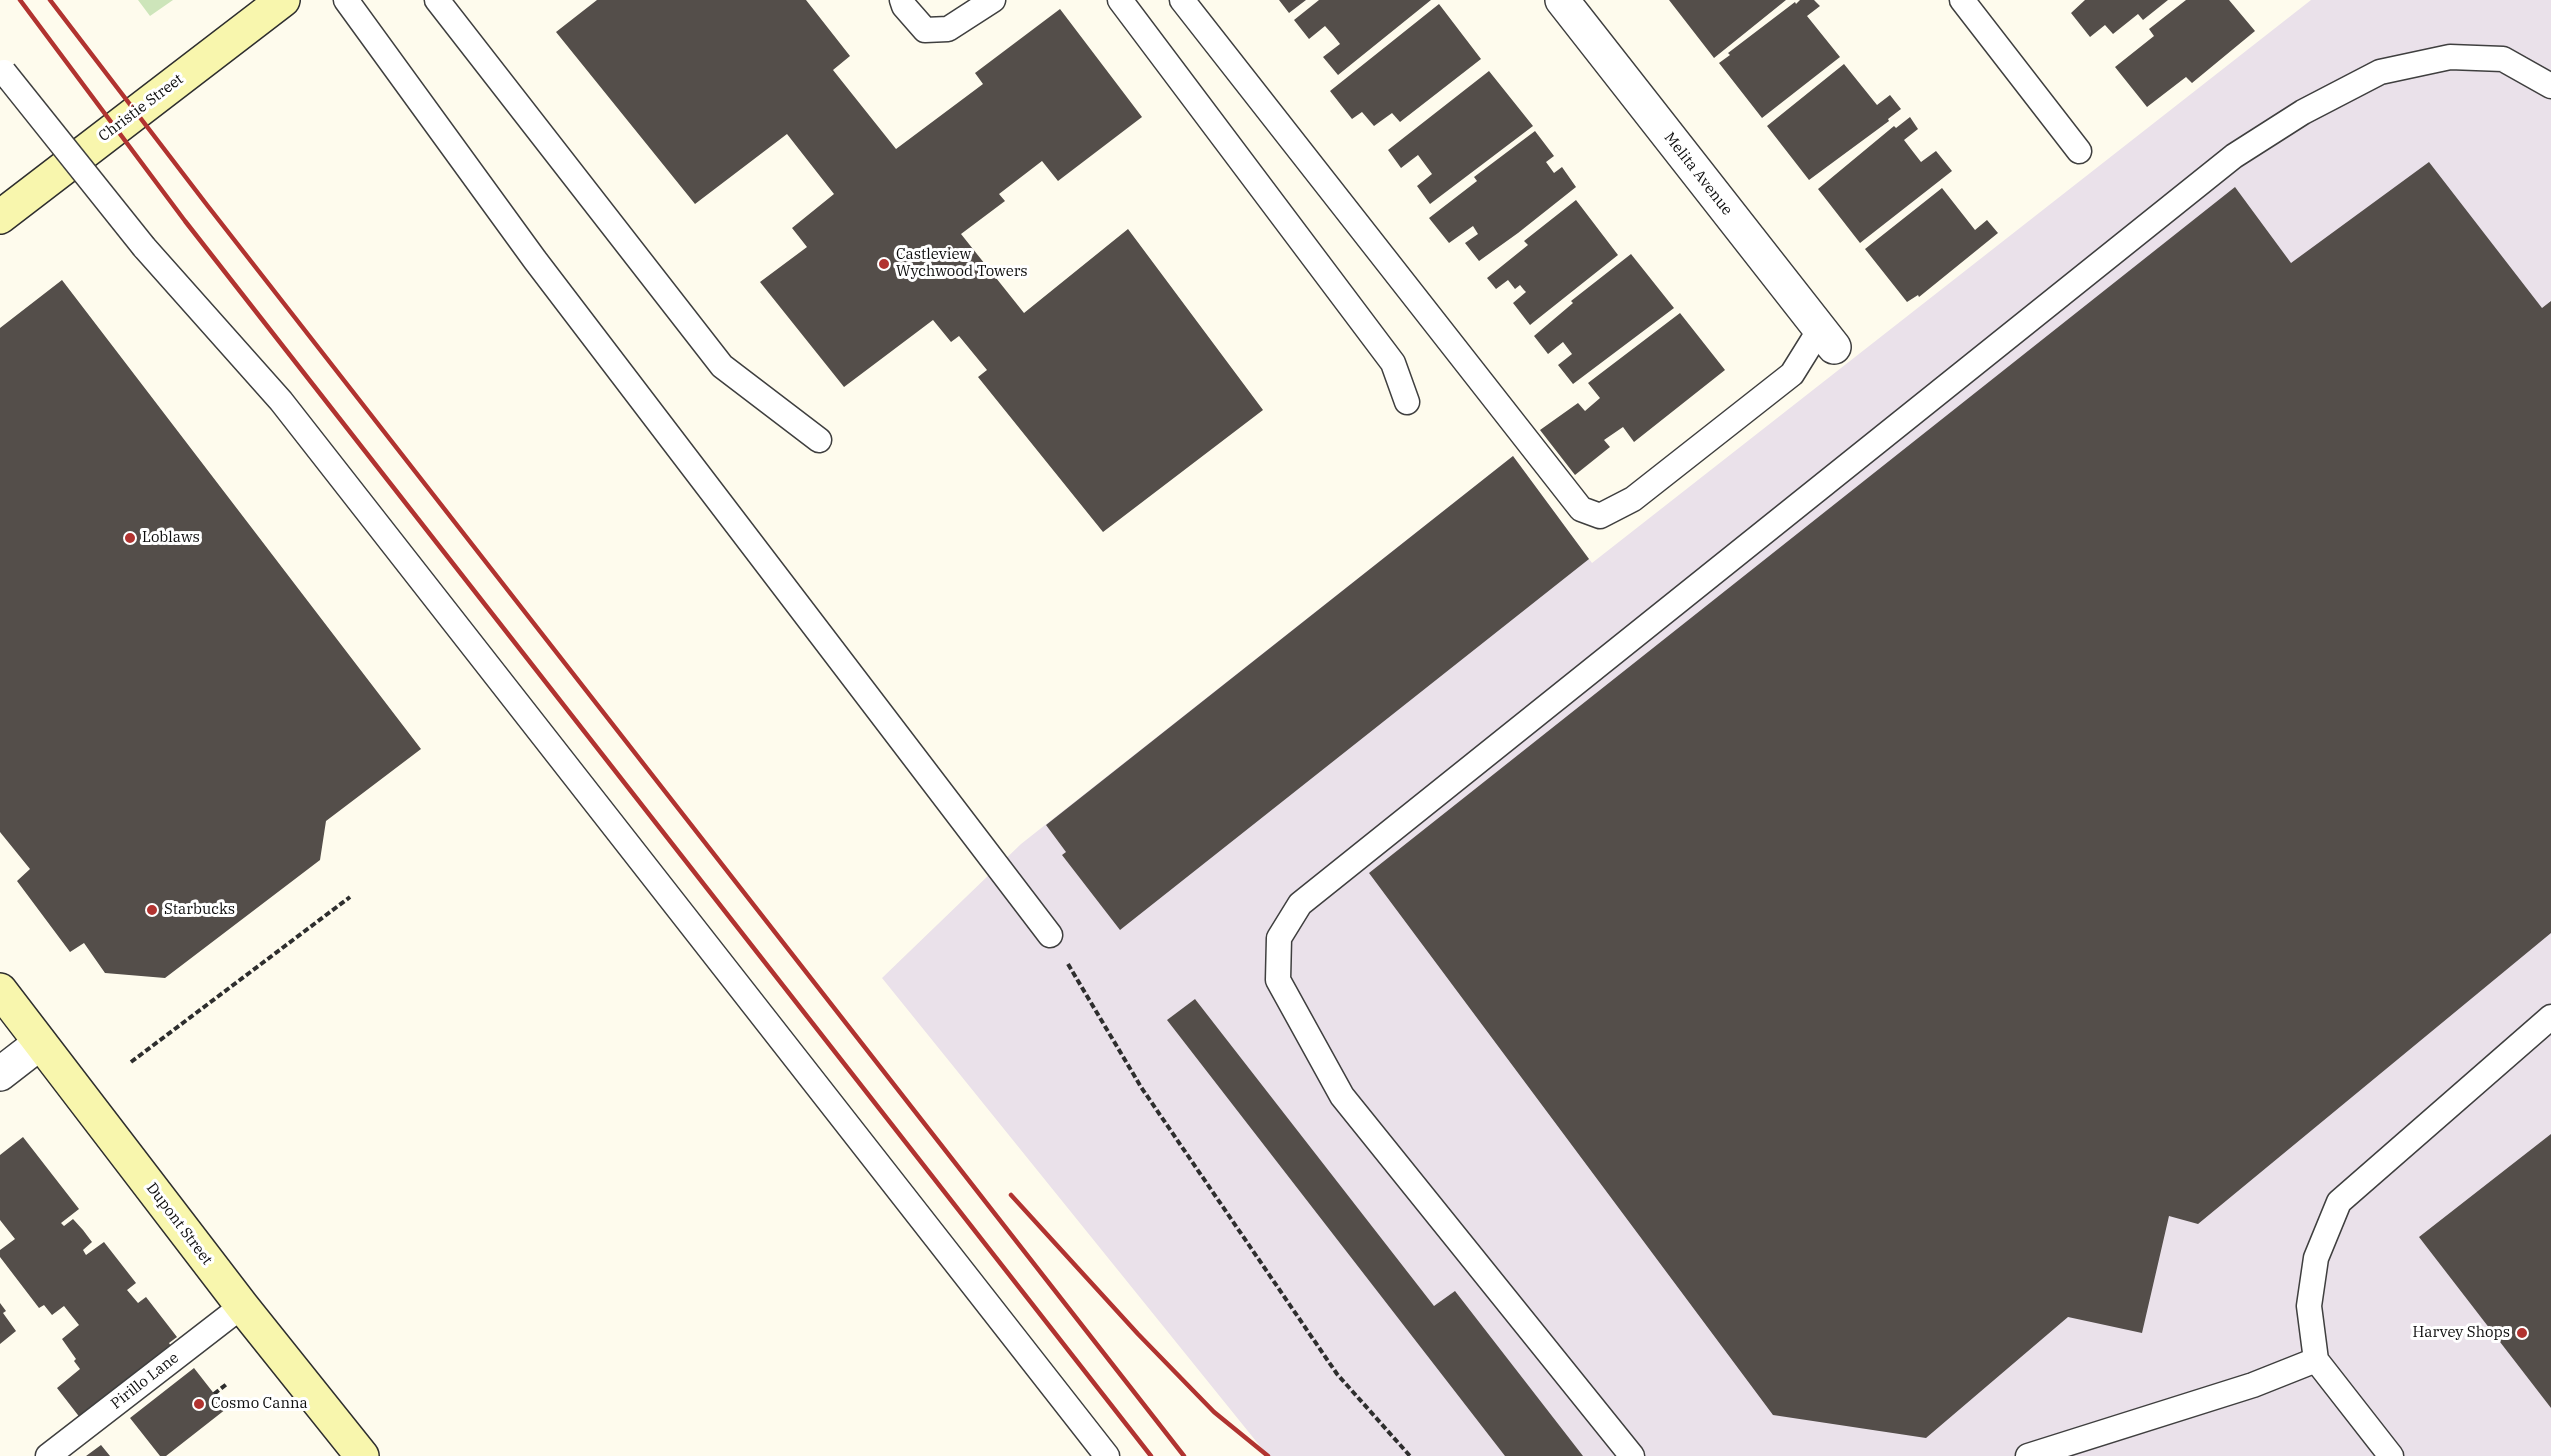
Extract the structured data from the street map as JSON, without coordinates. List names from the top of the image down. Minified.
{"streets":{"main road":["Christie Street","Dupont Street"],"street":["Melita Avenue"],"lane":["Pirillo Lane"]},"crossings":[["Dupont Street","Pirillo Lane"]],"places":["Castleview Wychwood Towers","Loblaws","Starbucks","Harvey Shops","Cosmo Canna"]}
